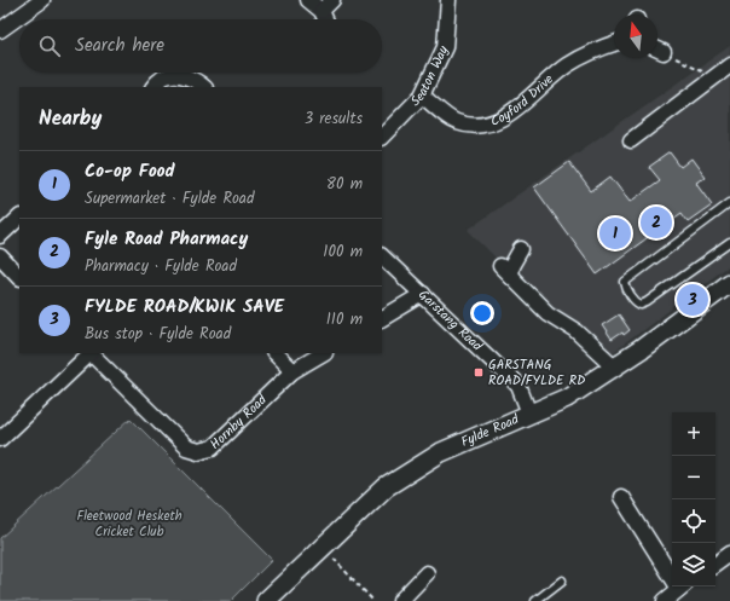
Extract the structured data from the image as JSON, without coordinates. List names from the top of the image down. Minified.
{"streets":{"street":["Seaton Way","Coyford Drive","Garstang Road","Hornby Road","Fylde Road"]},"crossings":[["Seaton Way","Coyford Drive"],["Garstang Road","Fylde Road"]],"parks":["Fleetwood Hesketh Cricket Club"],"places":{"transit":["GARSTANG ROAD/FYLDE RD"]},"north":"top","page":{"search":"Search here","heading":["Nearby","3 results"],"list":[{"mark":"1","name":"Co-op Food","note":"Supermarket · Fylde Road","value":"80 m"},{"mark":"2","name":"Fyle Road Pharmacy","note":"Pharmacy · Fylde Road","value":"100 m"},{"mark":"3","name":"FYLDE ROAD/KWIK SAVE","note":"Bus stop · Fylde Road","value":"110 m"}],"pins":["2","1","3"],"map_buttons":["+","−"]}}
